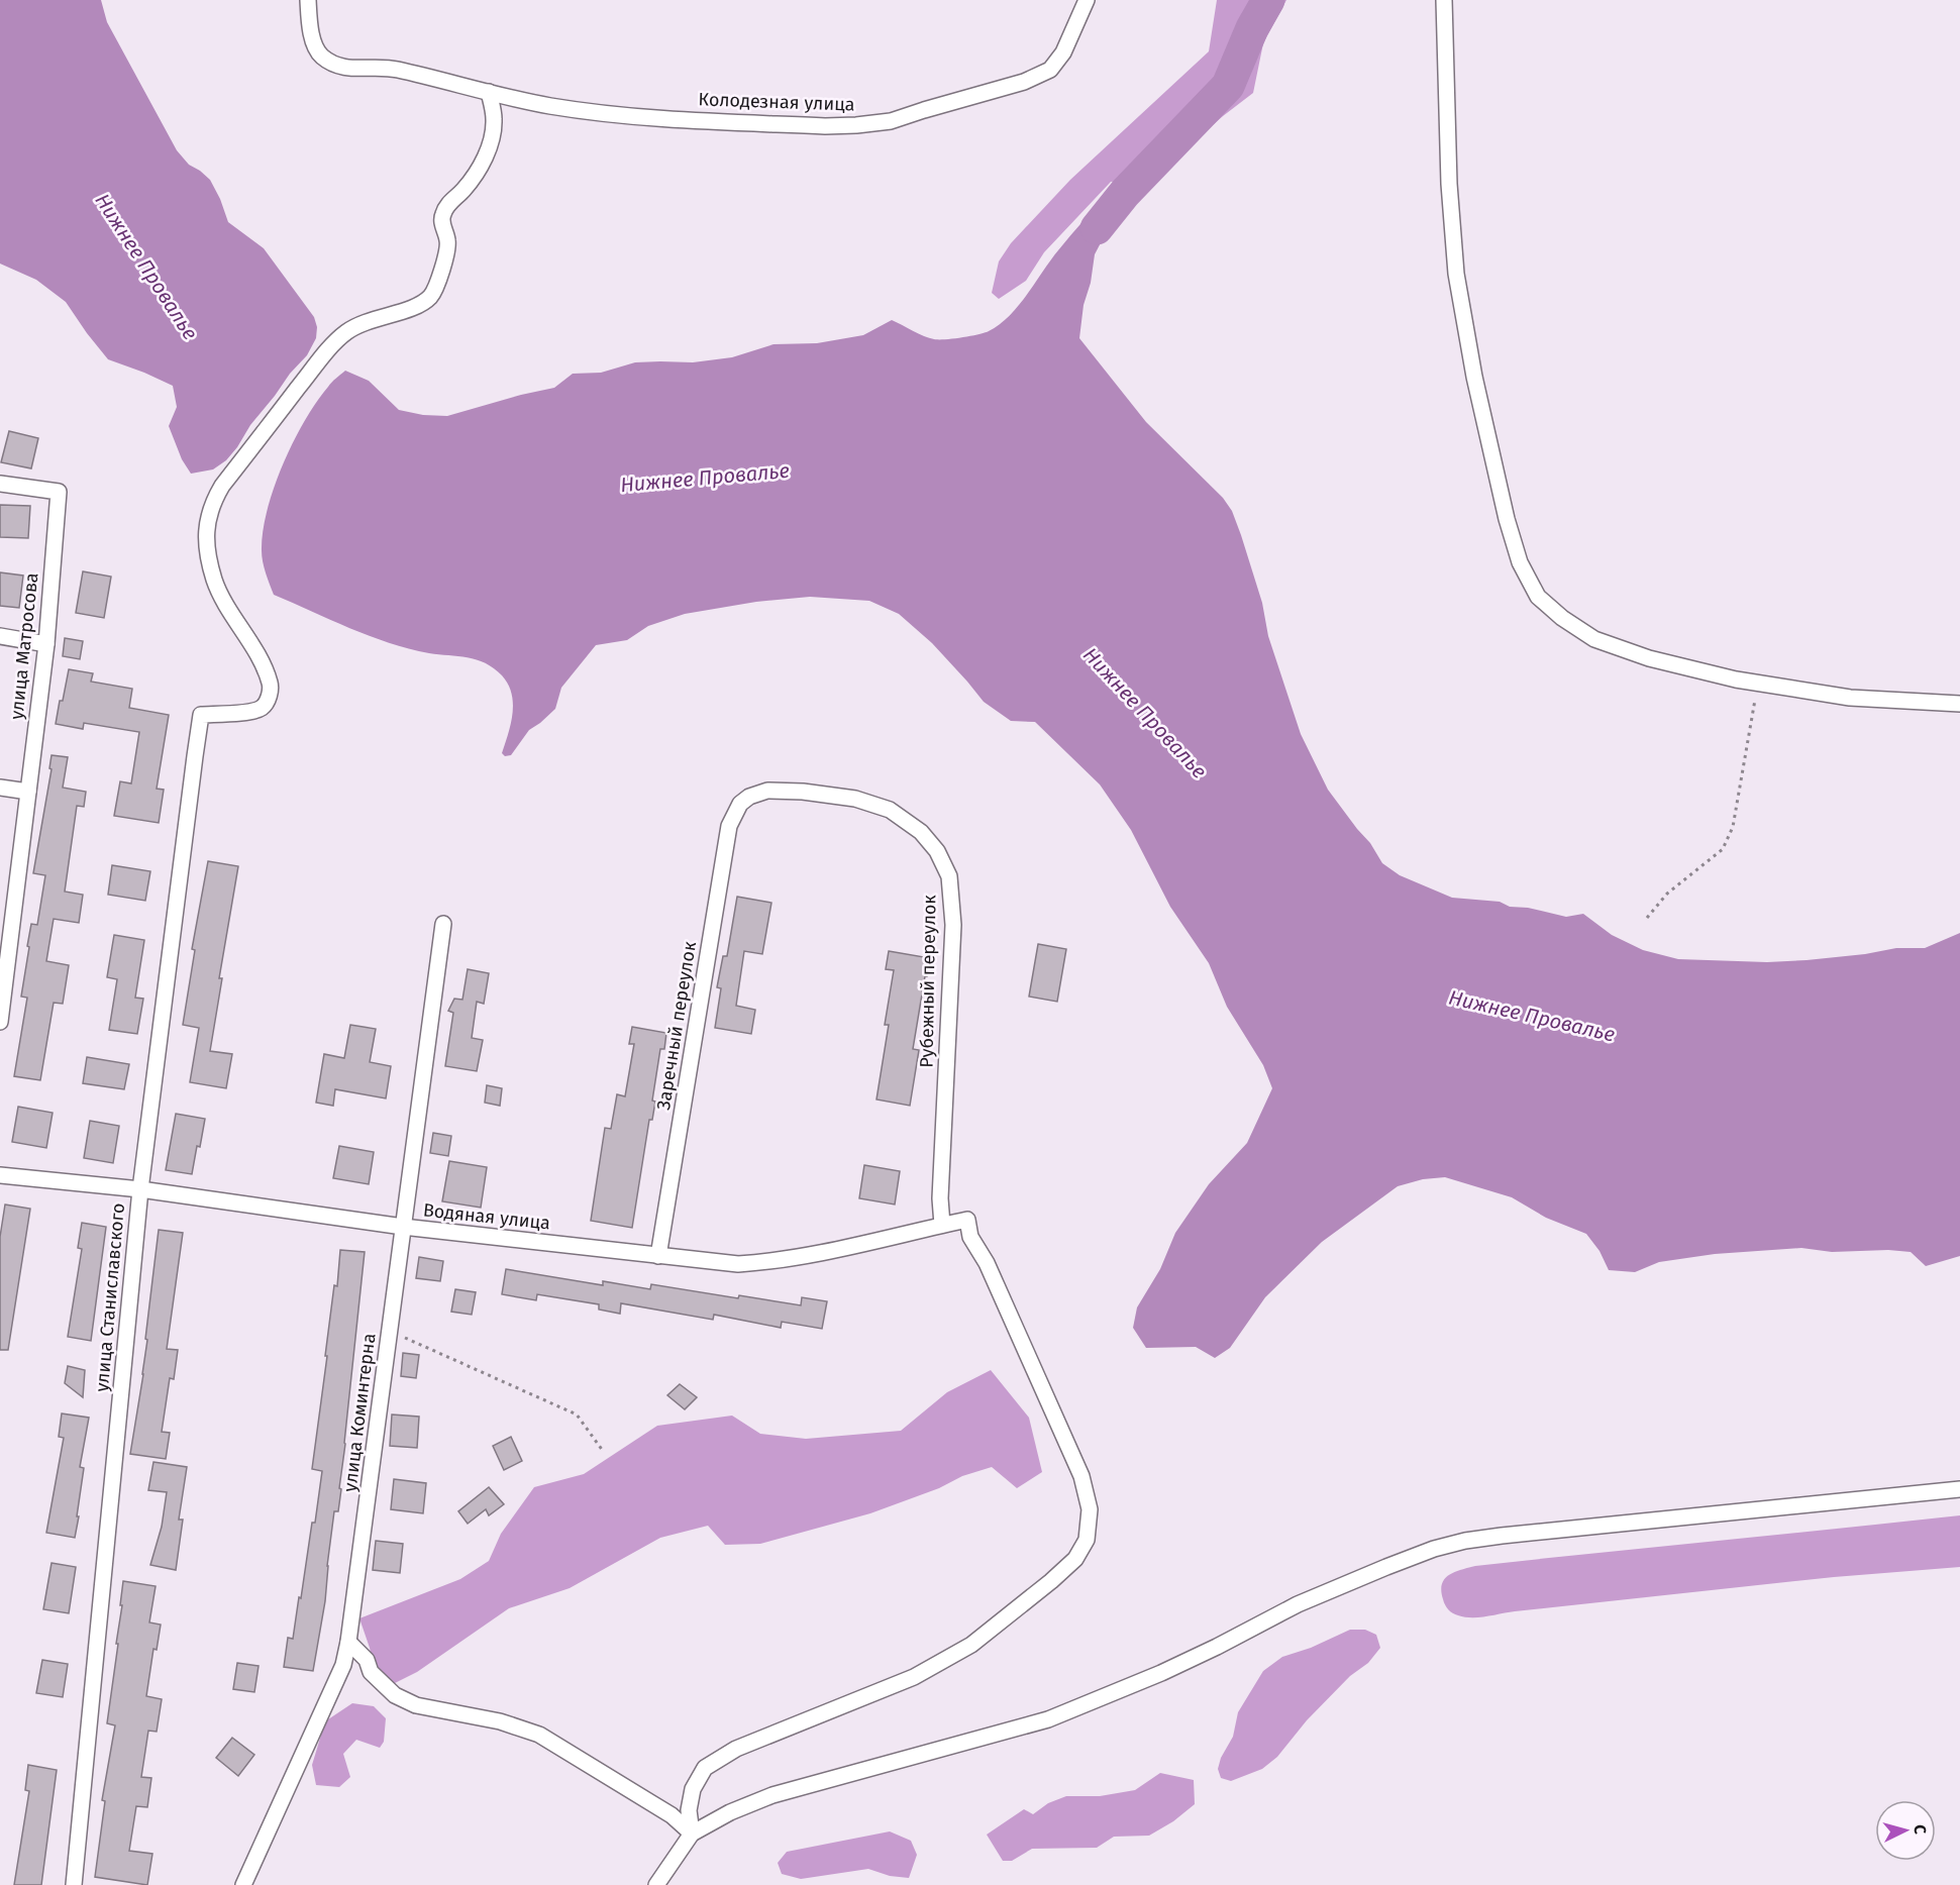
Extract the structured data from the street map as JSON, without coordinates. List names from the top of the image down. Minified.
{"streets":{"street":["Колодезная улица","улица Матросова","Рубежный переулок","Заречный переулок","Водяная улица","улица Станиславского","улица Коминтерна"]},"crossings":[["Колодезная улица","улица Станиславского"],["Рубежный переулок","Заречный переулок"],["Рубежный переулок","Водяная улица"],["Заречный переулок","Водяная улица"],["Водяная улица","улица Станиславского"],["Водяная улица","улица Коминтерна"]],"water":["Нижнее Провалье"],"north":"right"}
